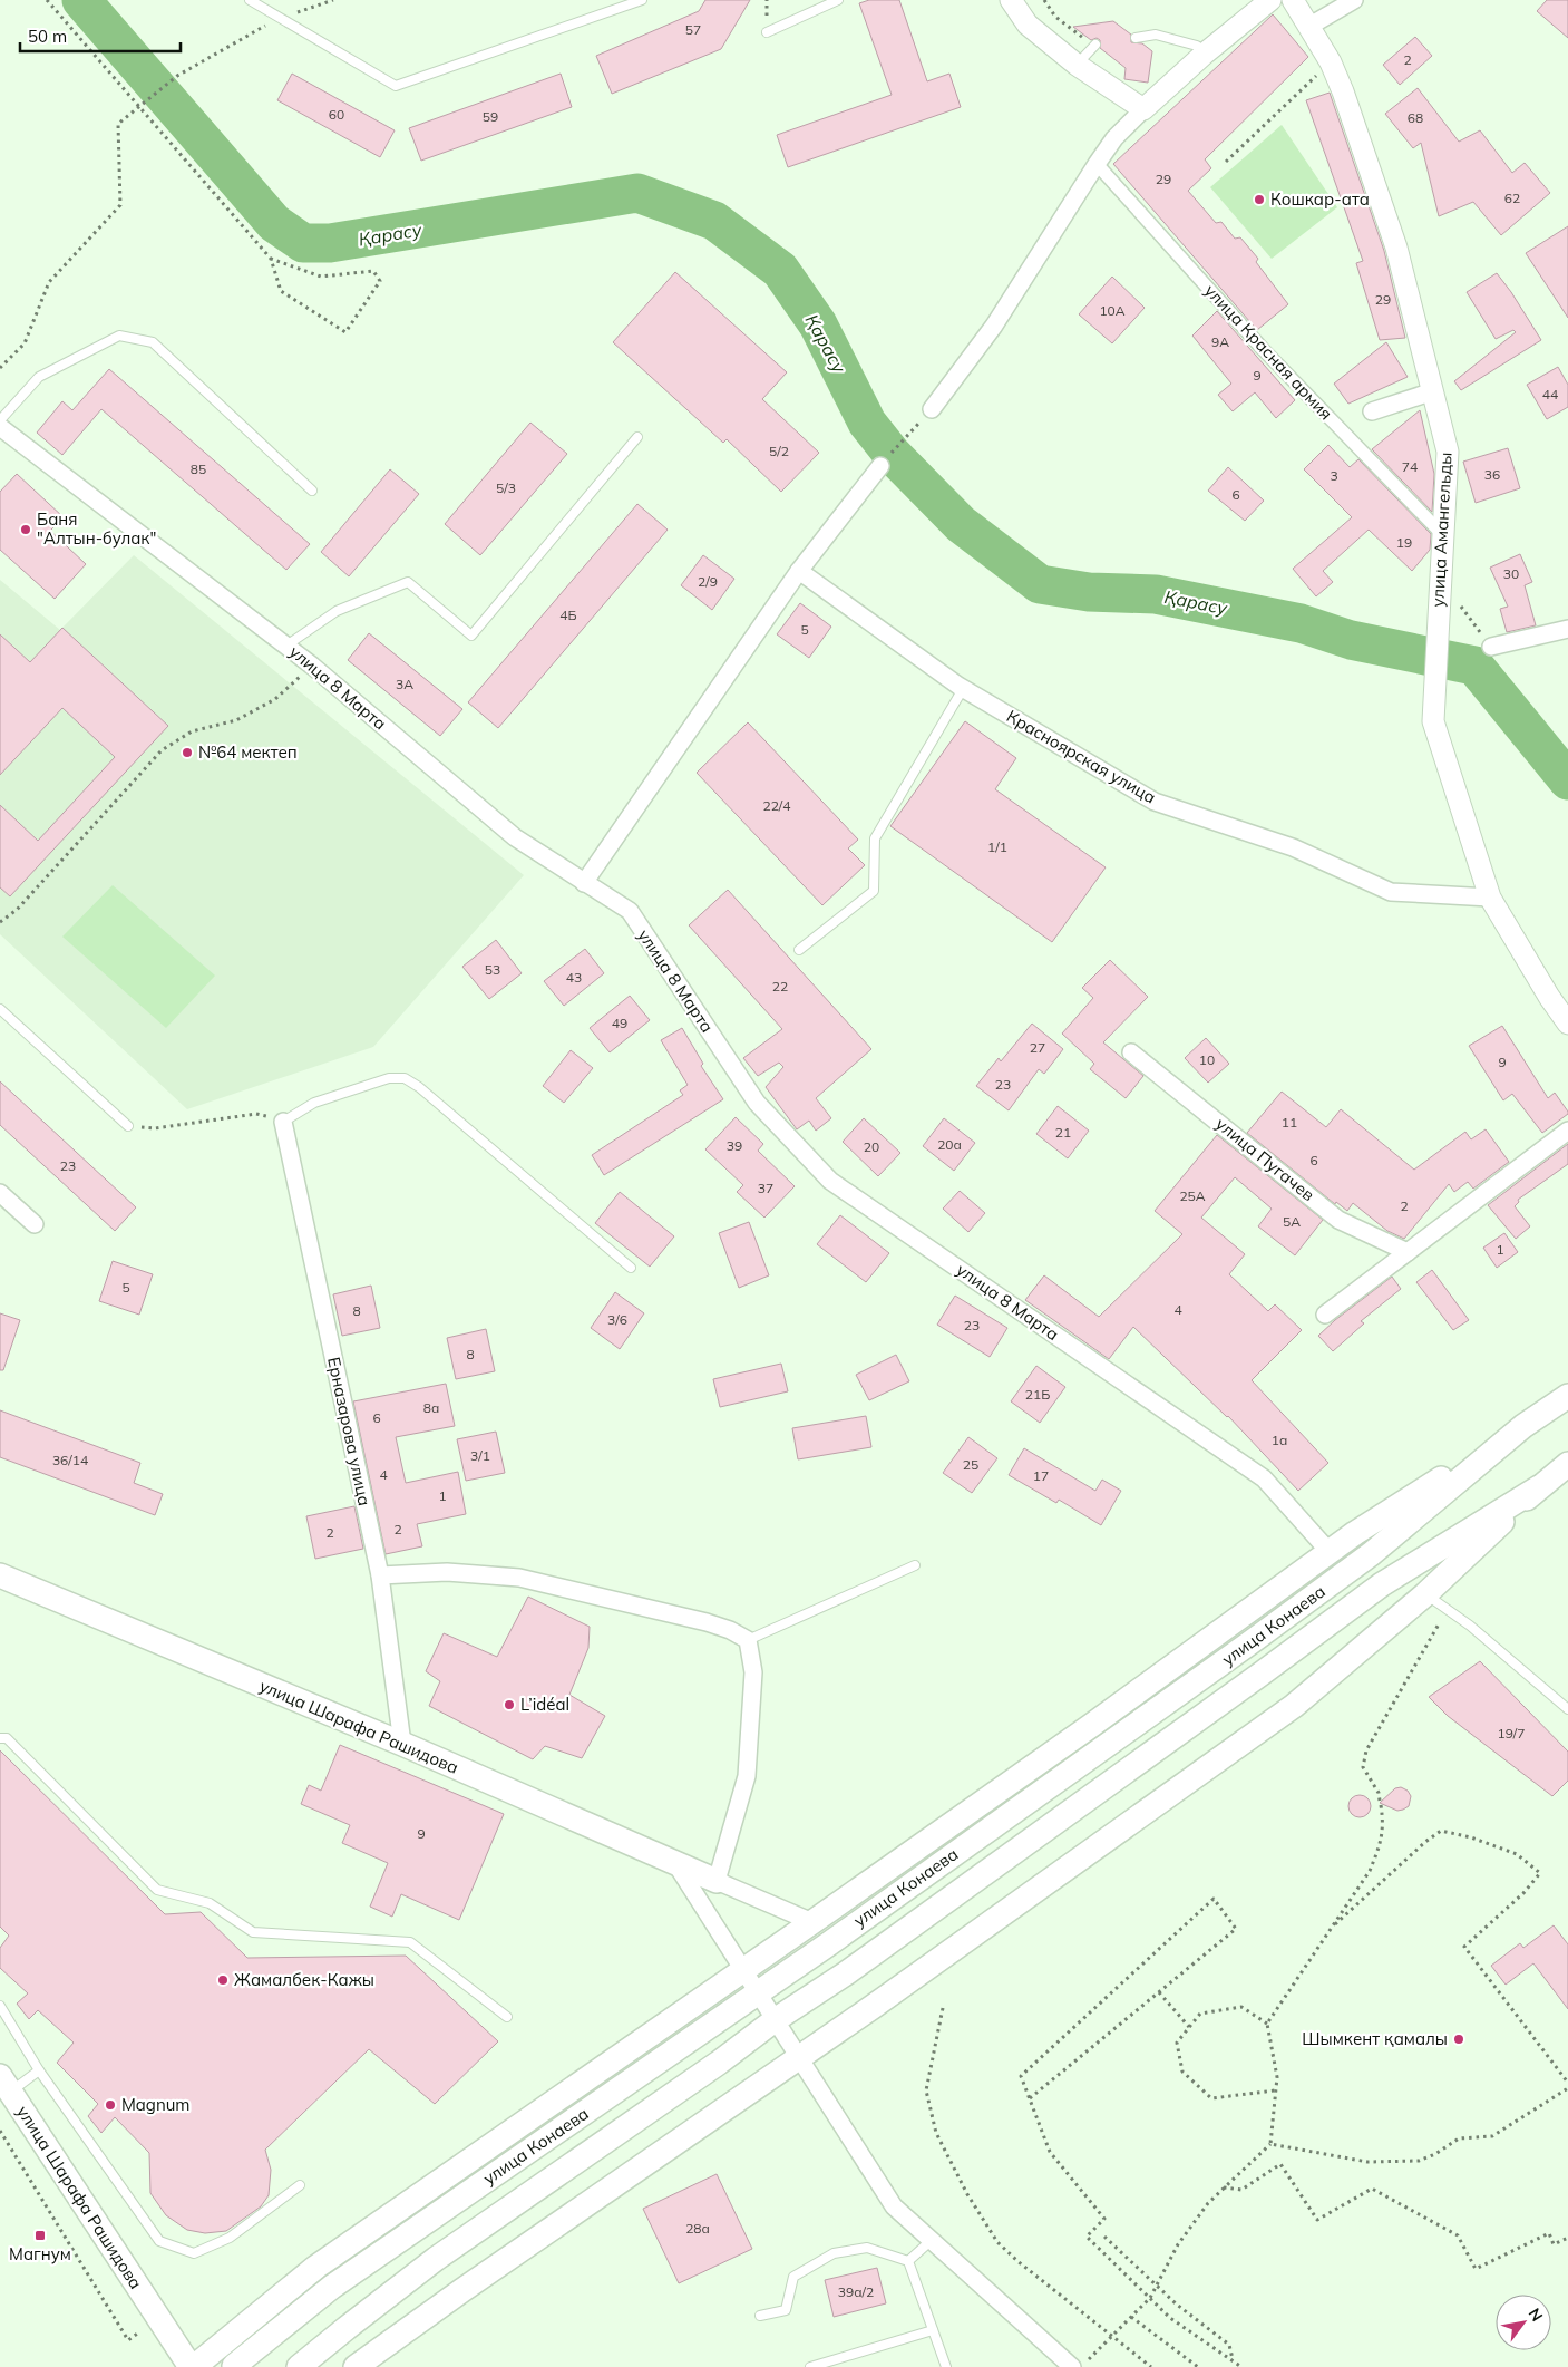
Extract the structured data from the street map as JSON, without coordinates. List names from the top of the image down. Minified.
{"streets":{"main road":["улица Конаева","улица Шарафа Рашидова"],"street":["улица Красная армия","улица Амангельды","улица 8 Марта","Красноярская улица","улица Пугачев","Ерназарова улица"]},"crossings":[["улица Красная армия","улица Амангельды"],["улица Амангельды","Красноярская улица"],["Ерназарова улица","улица Шарафа Рашидова"]],"water":["Қарасу"],"places":{"other":["Кошкар-ата","Баня \"Алтын-булак\"","№64 мектеп","L’idéal","Жамалбек-Кажы","Шымкент қамалы","Magnum"],"transit":["Магнум"]},"house_numbers":["57","2","60","59","68","29","62","29","10А","9А","9","44","5/2","74","85","36","3","5/3","6","19","30","2/9","4Б","5","3А","22/4","1/1","53","43","22","49","27","10","9","23","11","21","20а","39","20","6","23","37","25А","2","5А","1","5","4","8","3/6","23","8","21Б","8а","6","1а","3/1","36/14","25","4","17","1","2","2","19/7","9","28а","39а/2"],"scale_bar":"50 m","north":"top right"}
